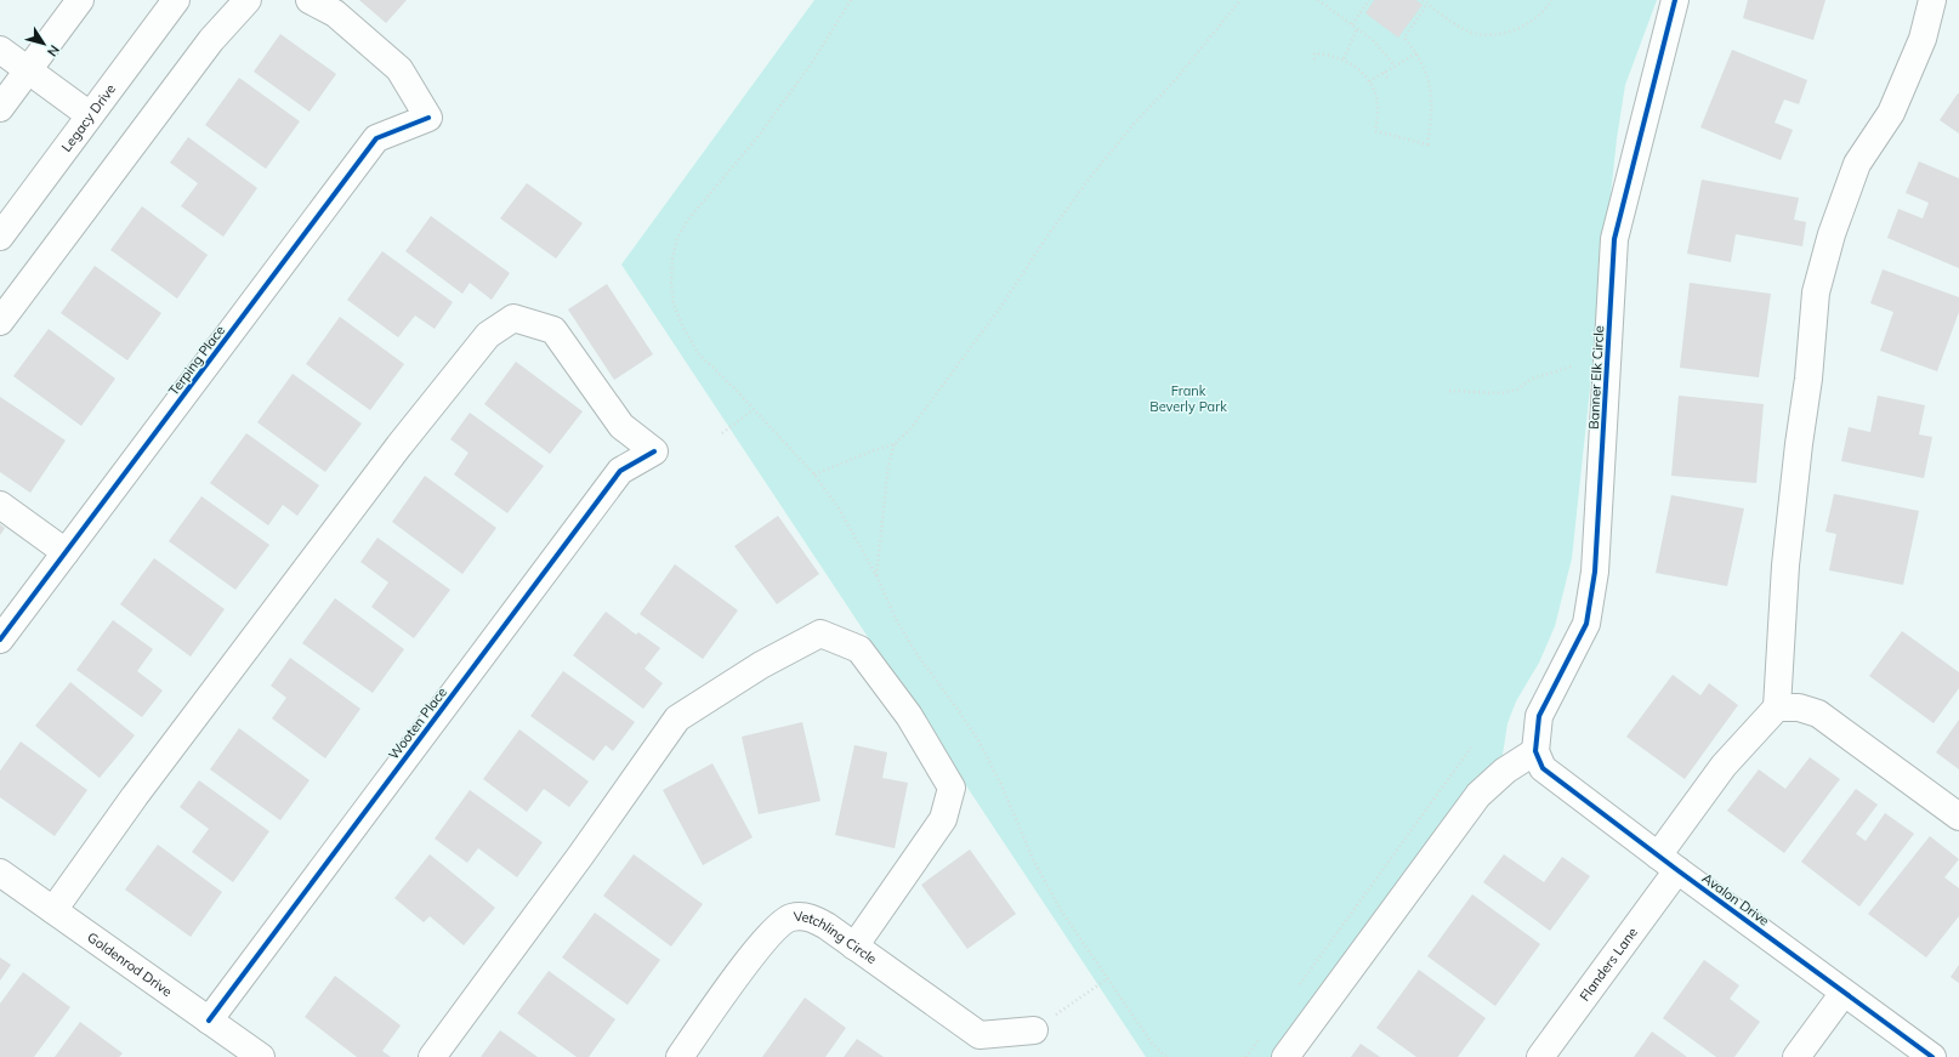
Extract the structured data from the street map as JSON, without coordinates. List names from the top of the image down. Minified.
{"streets":{"street":["Legacy Drive","Terping Place","Banner Elk Circle","Wooten Place","Avalon Drive","Vetchling Circle","Flanders Lane","Goldenrod Drive"]},"crossings":[["Banner Elk Circle","Avalon Drive"],["Wooten Place","Goldenrod Drive"],["Avalon Drive","Flanders Lane"]],"parks":["Frank Beverly Park"],"north":"bottom right"}
